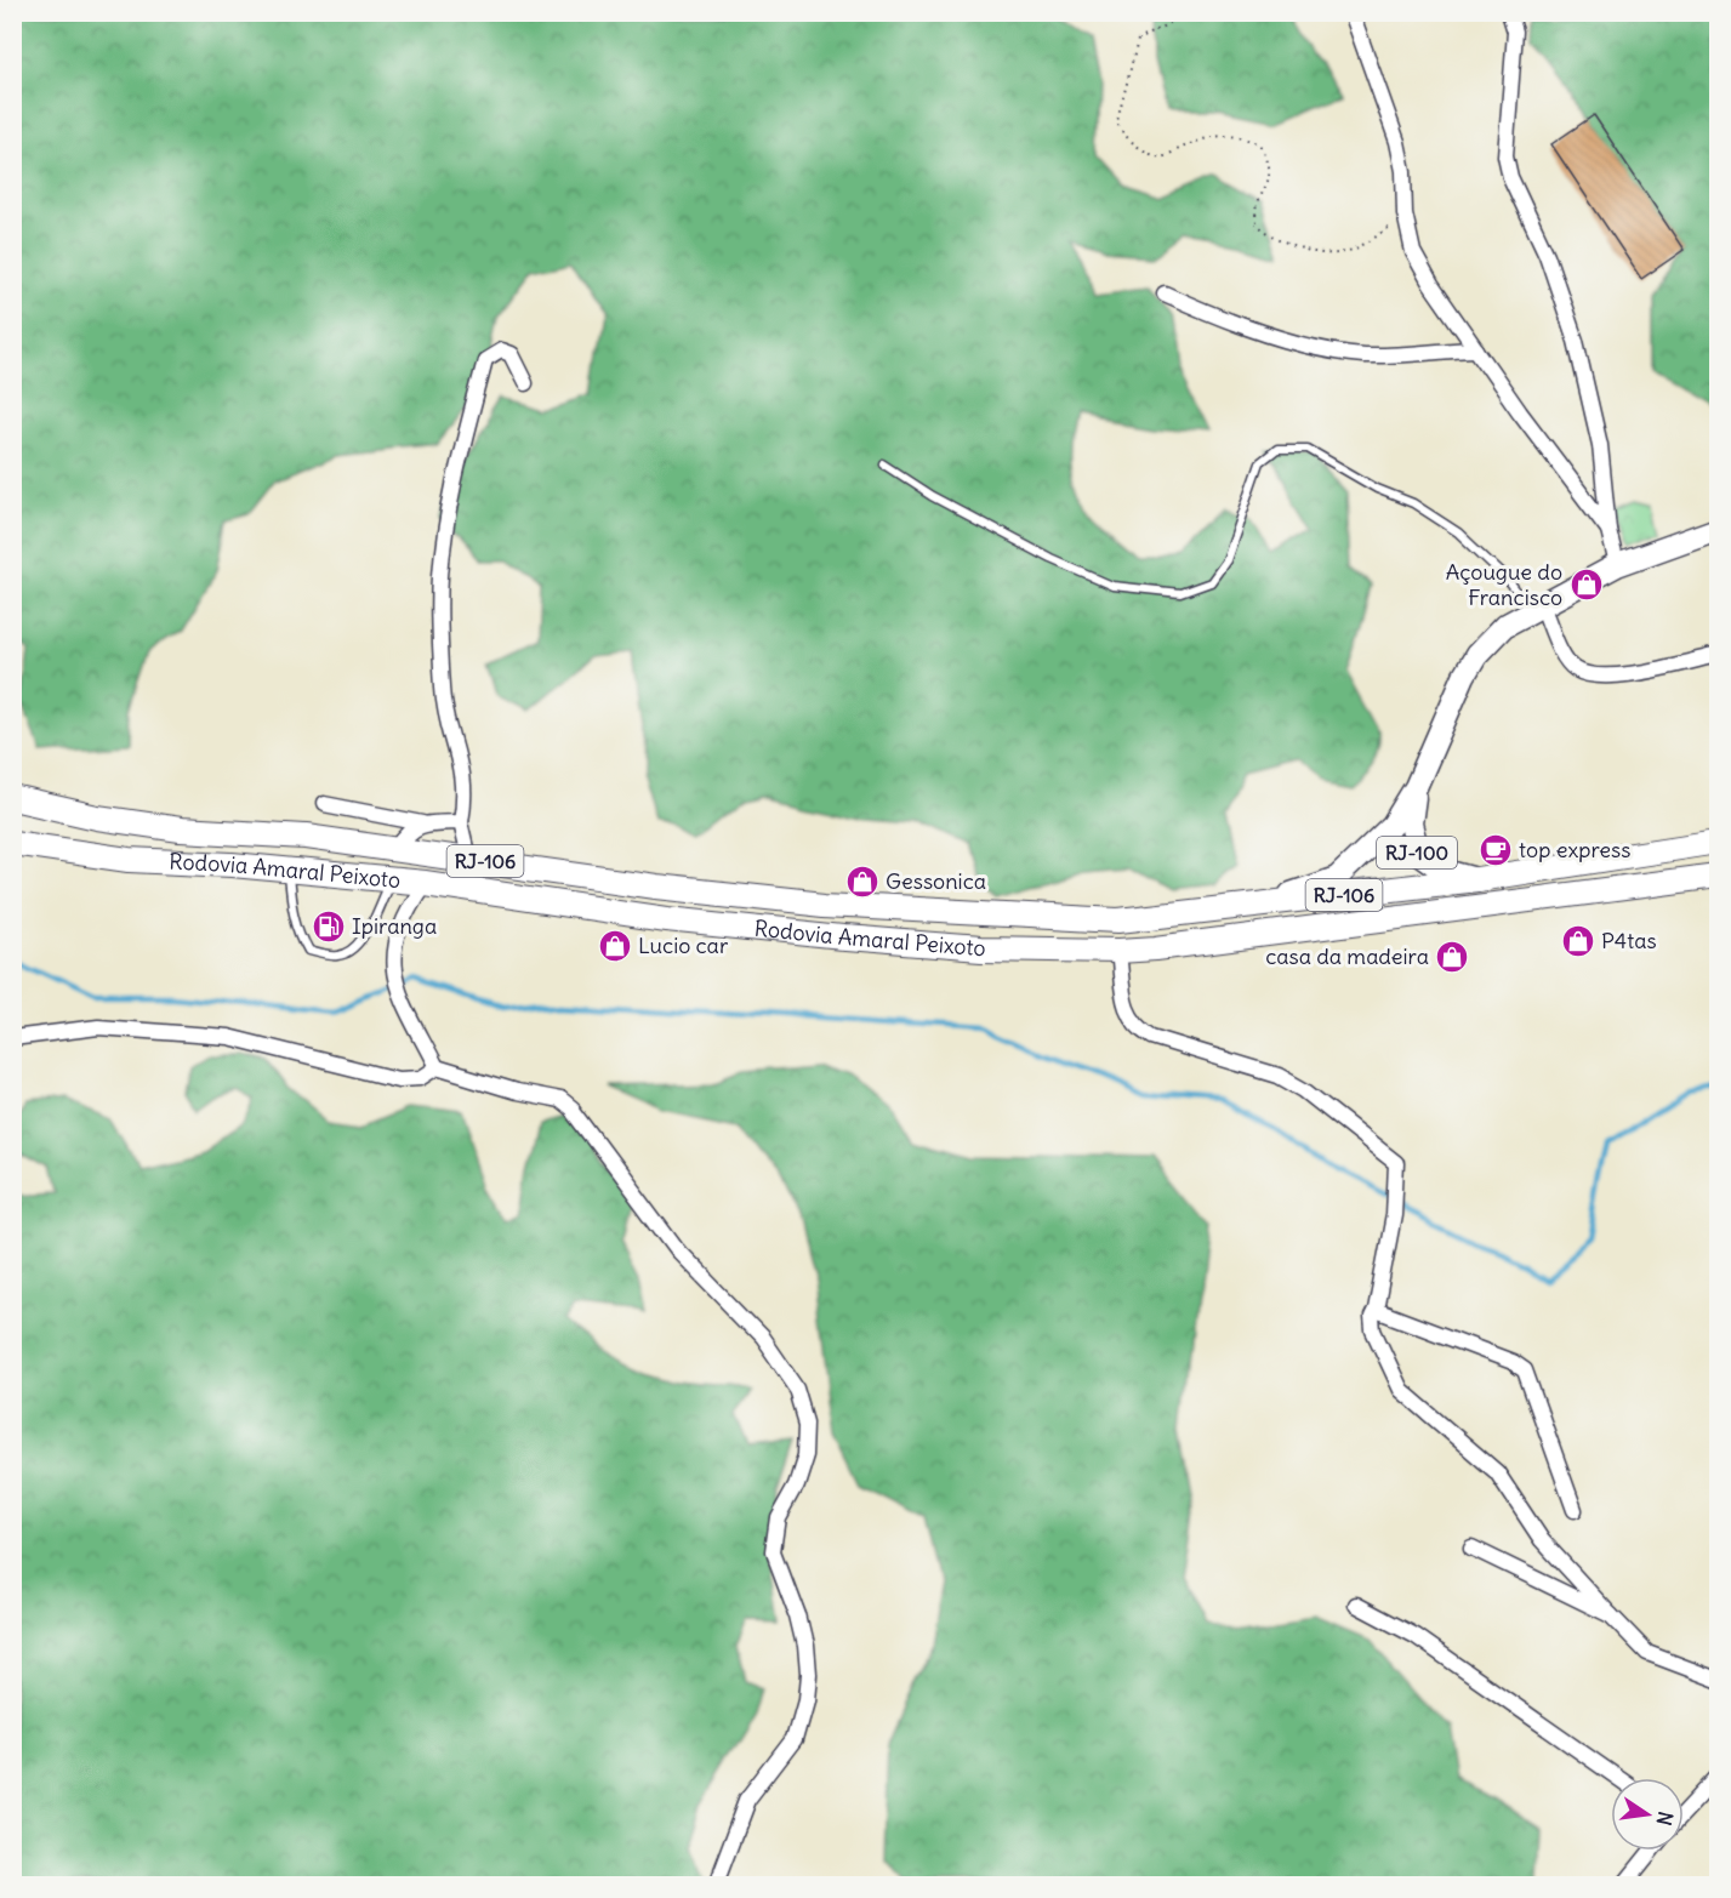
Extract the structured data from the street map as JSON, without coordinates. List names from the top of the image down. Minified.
{"streets":{"highway":["RJ-106","Rodovia Amaral Peixoto"],"main road":["RJ-100"]},"crossings":[["RJ-100","RJ-106"],["RJ-100","Rodovia Amaral Peixoto"],["RJ-106","Rodovia Amaral Peixoto"]],"places":{"shop":["Açougue do Francisco","Gessonica","P4tas","Lucio car","casa da madeira"],"cafe":["top express"],"fuel station":["Ipiranga"]},"north":"right"}
